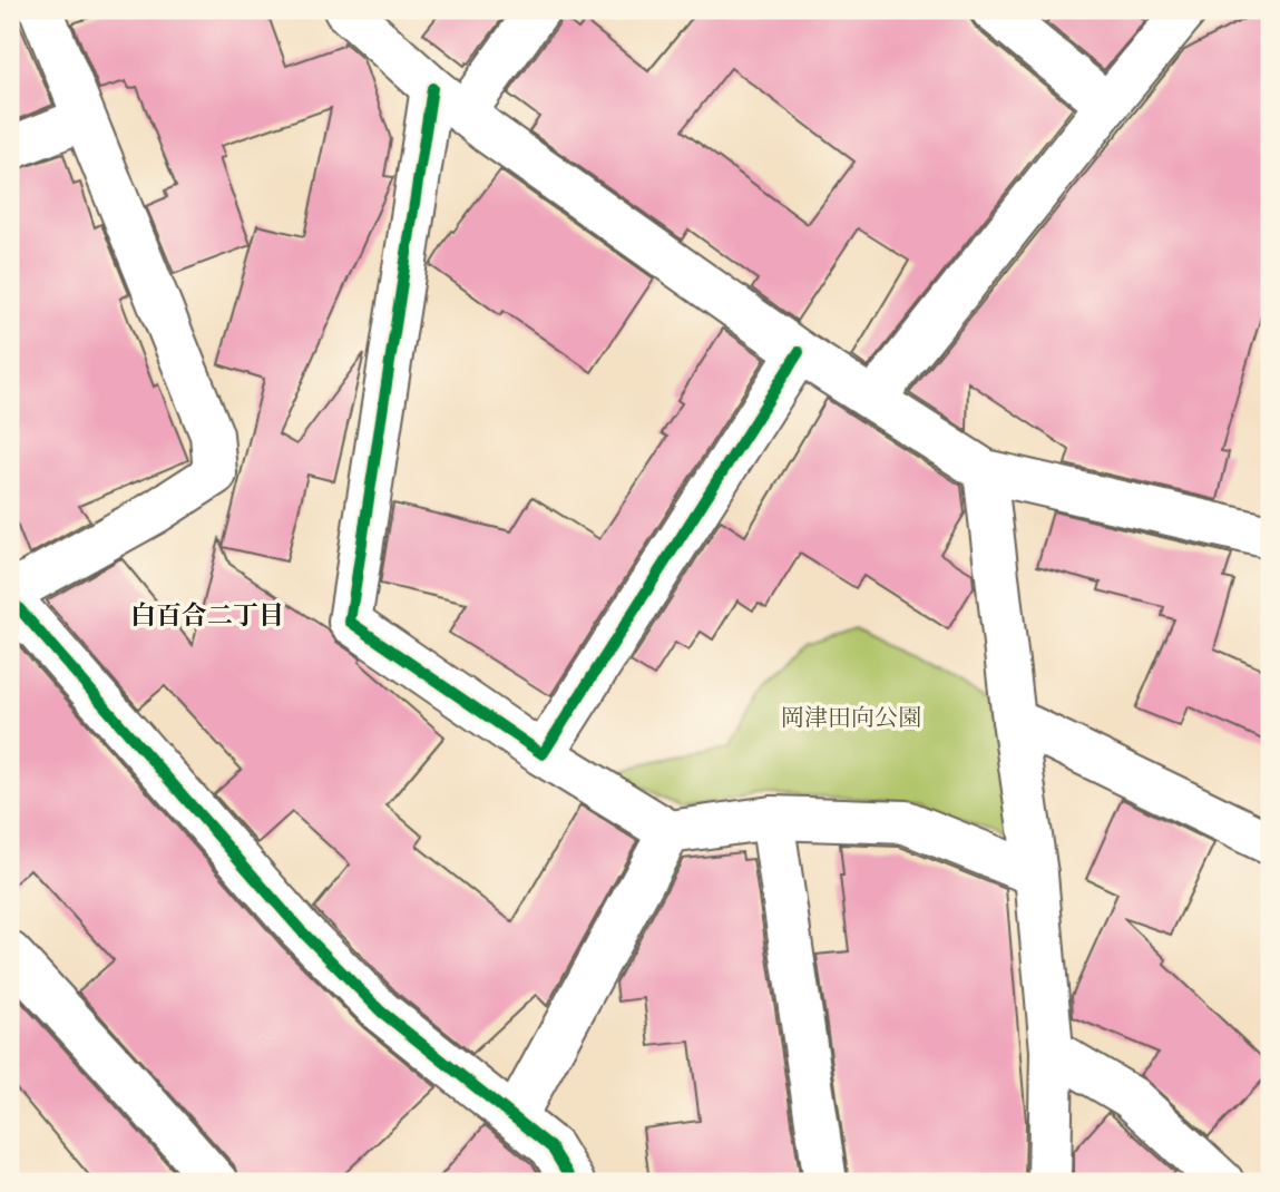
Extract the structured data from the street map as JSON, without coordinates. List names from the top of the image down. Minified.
{"districts":["白百合二丁目"],"parks":["岡津田向公園"]}
